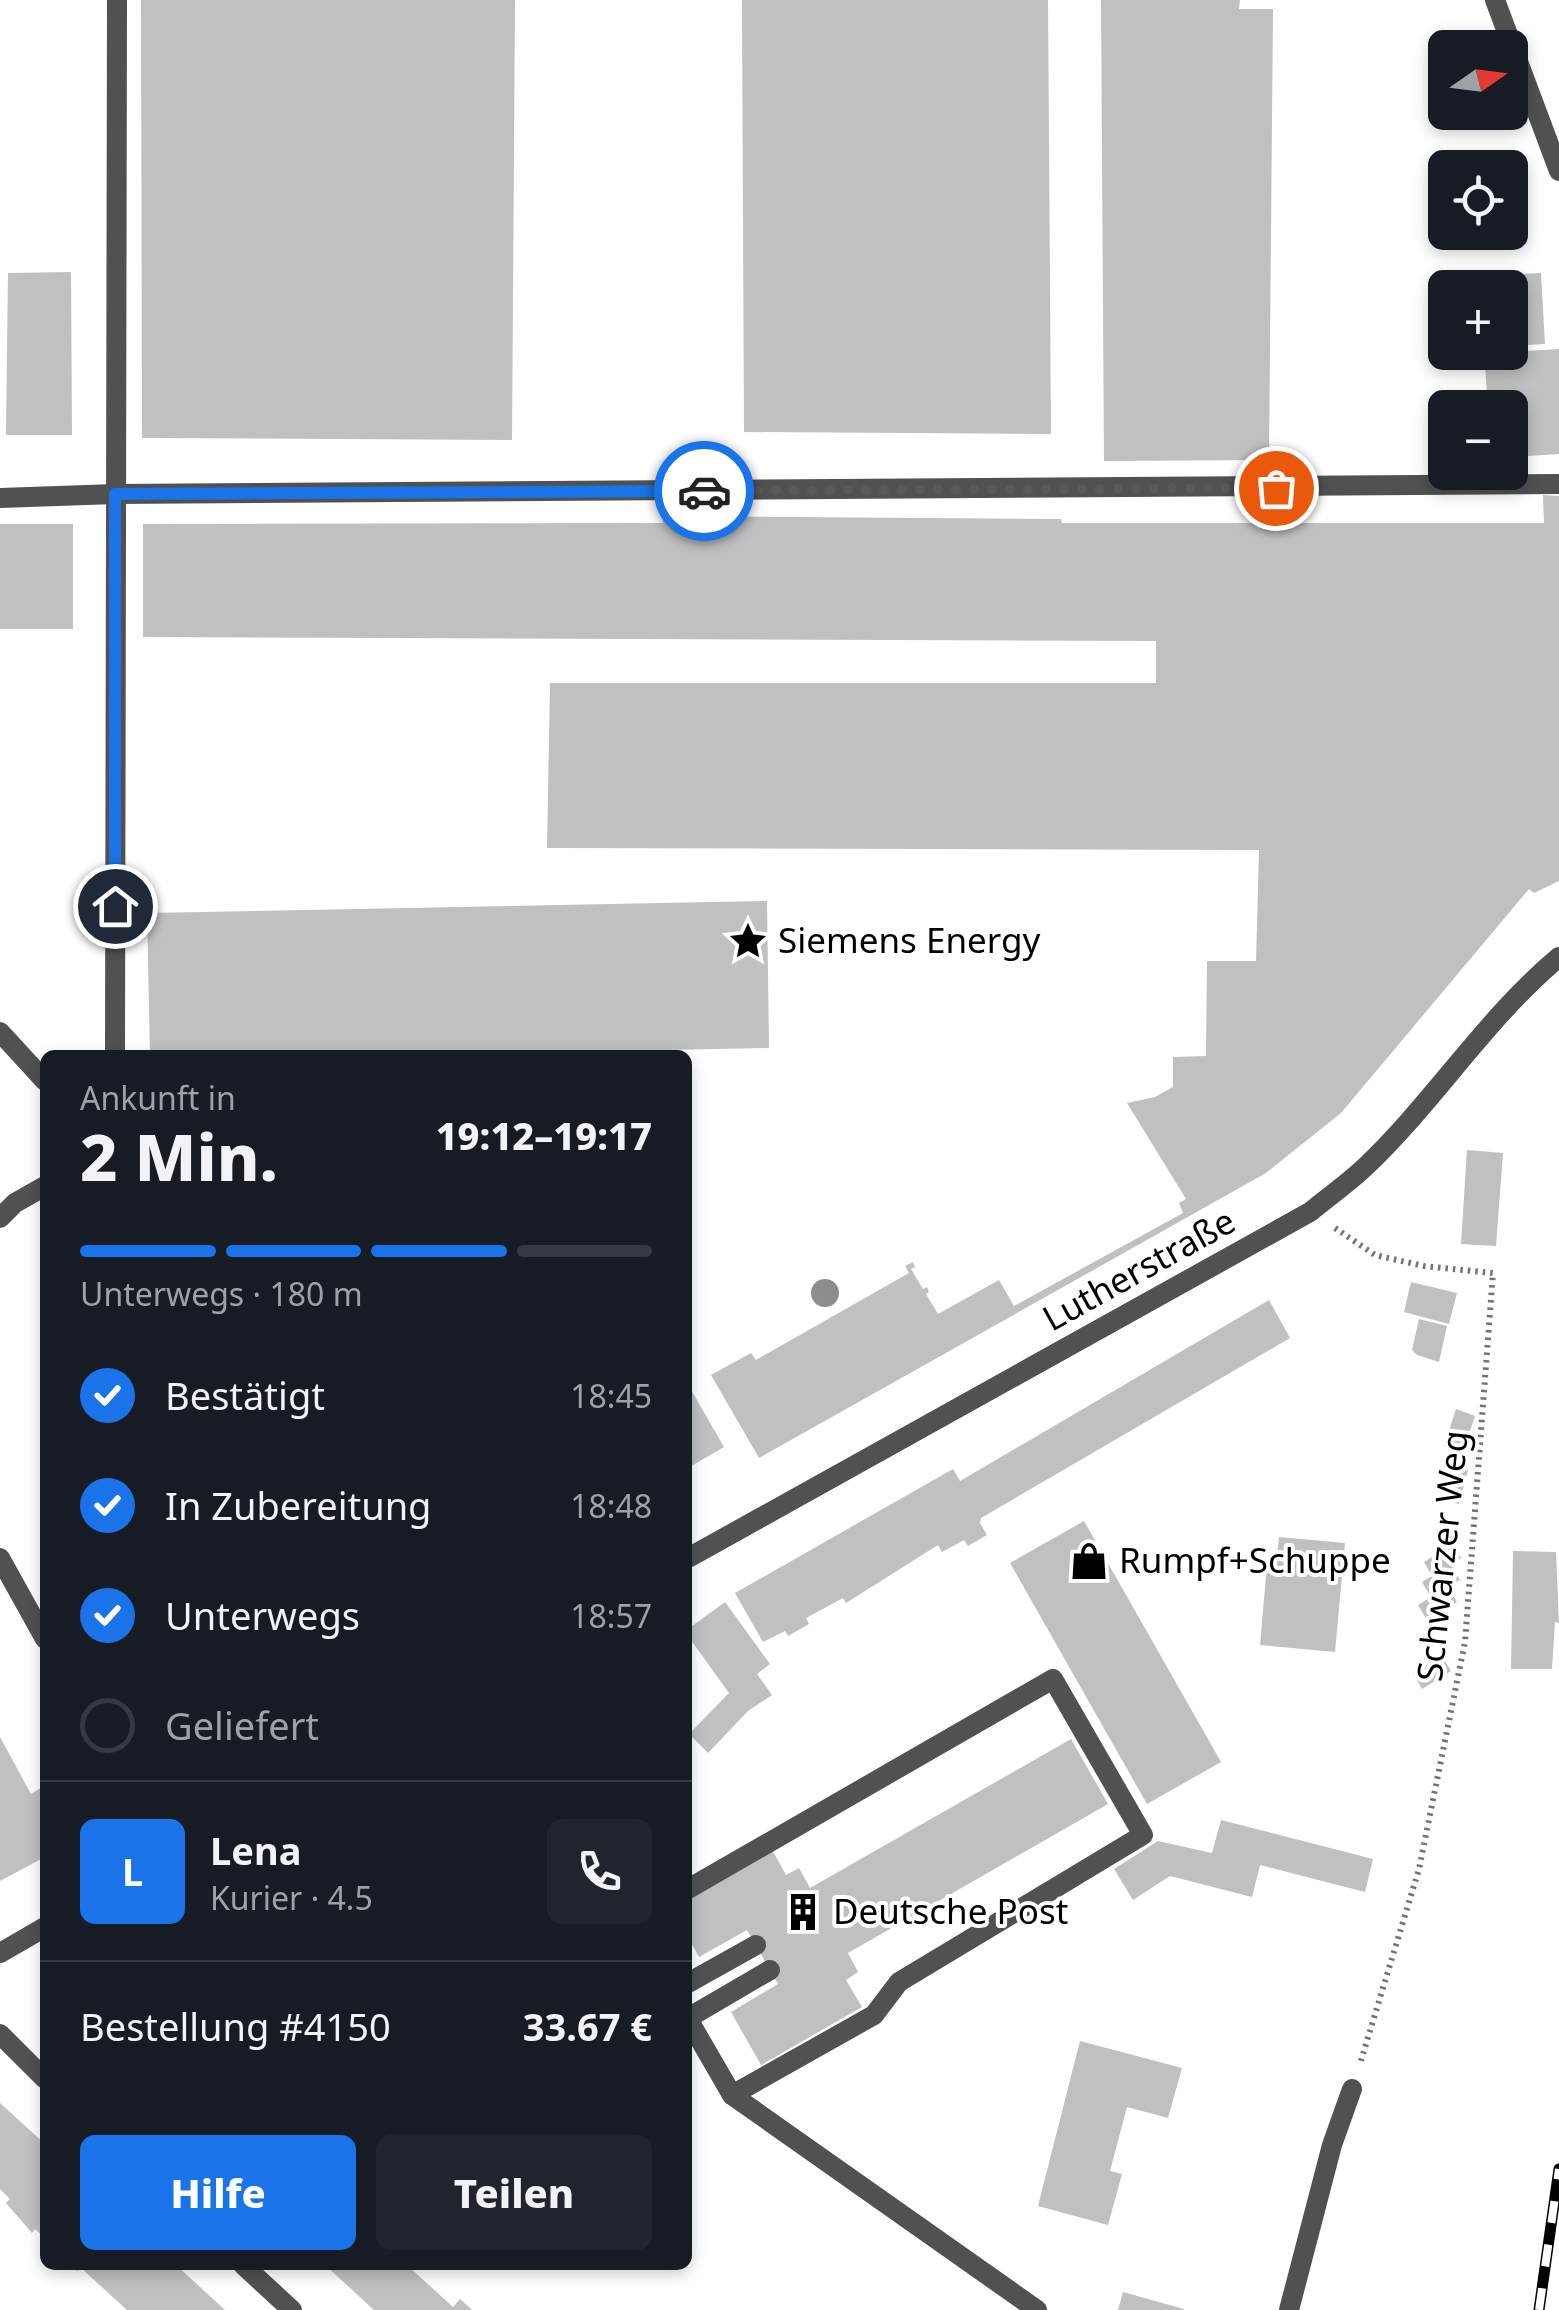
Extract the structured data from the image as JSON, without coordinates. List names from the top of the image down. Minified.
{"streets":{"street":["Lutherstraße"],"path":["Schwarzer Weg"]},"crossings":[["Lutherstraße","Schwarzer Weg"]],"places":{"place":["Siemens Energy"],"shop":["Rumpf+Schuppe"],"building":["Deutsche Post"]},"north":"right","page":{"map_buttons":["+","−"],"heading":["2 Min.","Ankunft in","19:12–19:17"],"panel":["Lena","Kurier · 4.5","Bestellung #4150","33.67 €"],"bar":"Unterwegs · 180 m","list":[["Bestätigt","18:45"],["In Zubereitung","18:48"],["Unterwegs","18:57"],"Geliefert"],"round":"L","buttons":["Hilfe","Teilen"]}}
